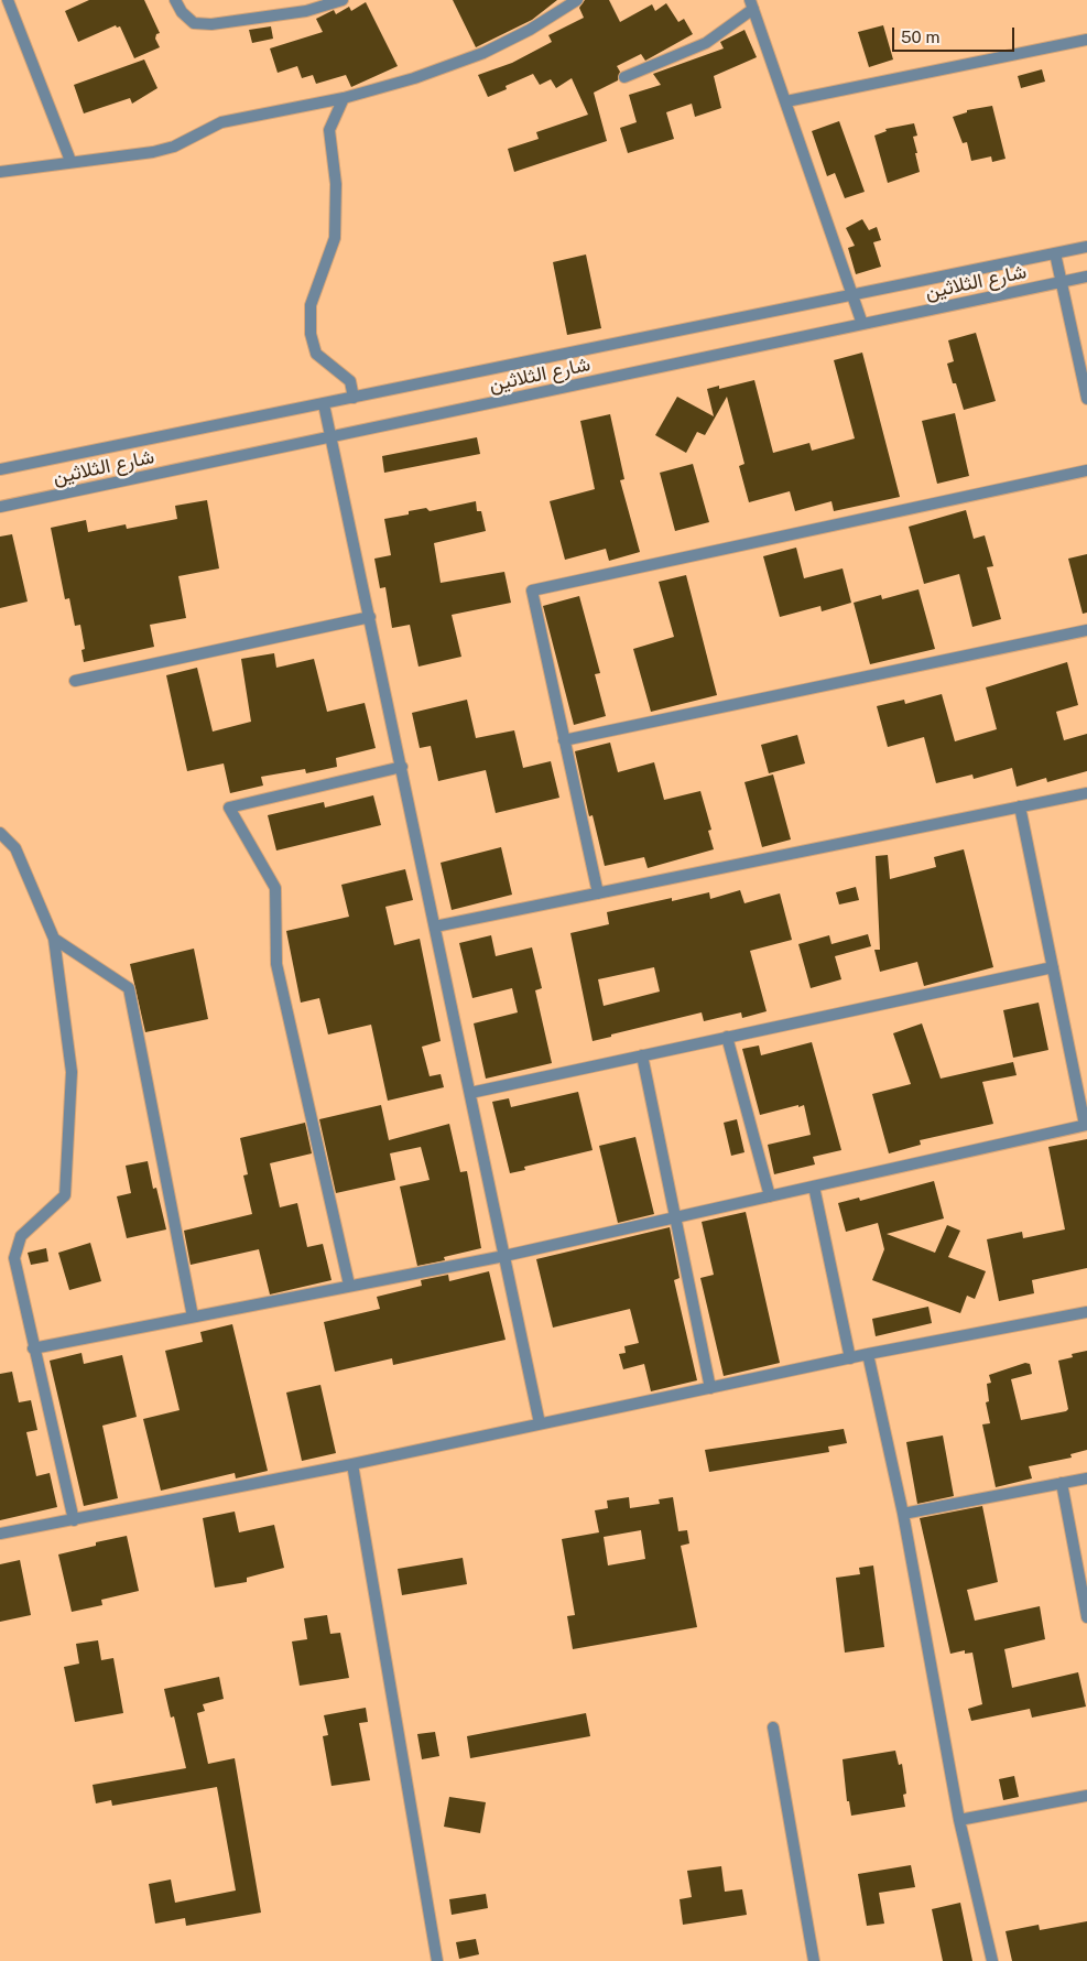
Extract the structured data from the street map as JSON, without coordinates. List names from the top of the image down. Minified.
{"streets":{"street":["شارع الثلاثين"]},"scale_bar":"50 m"}
